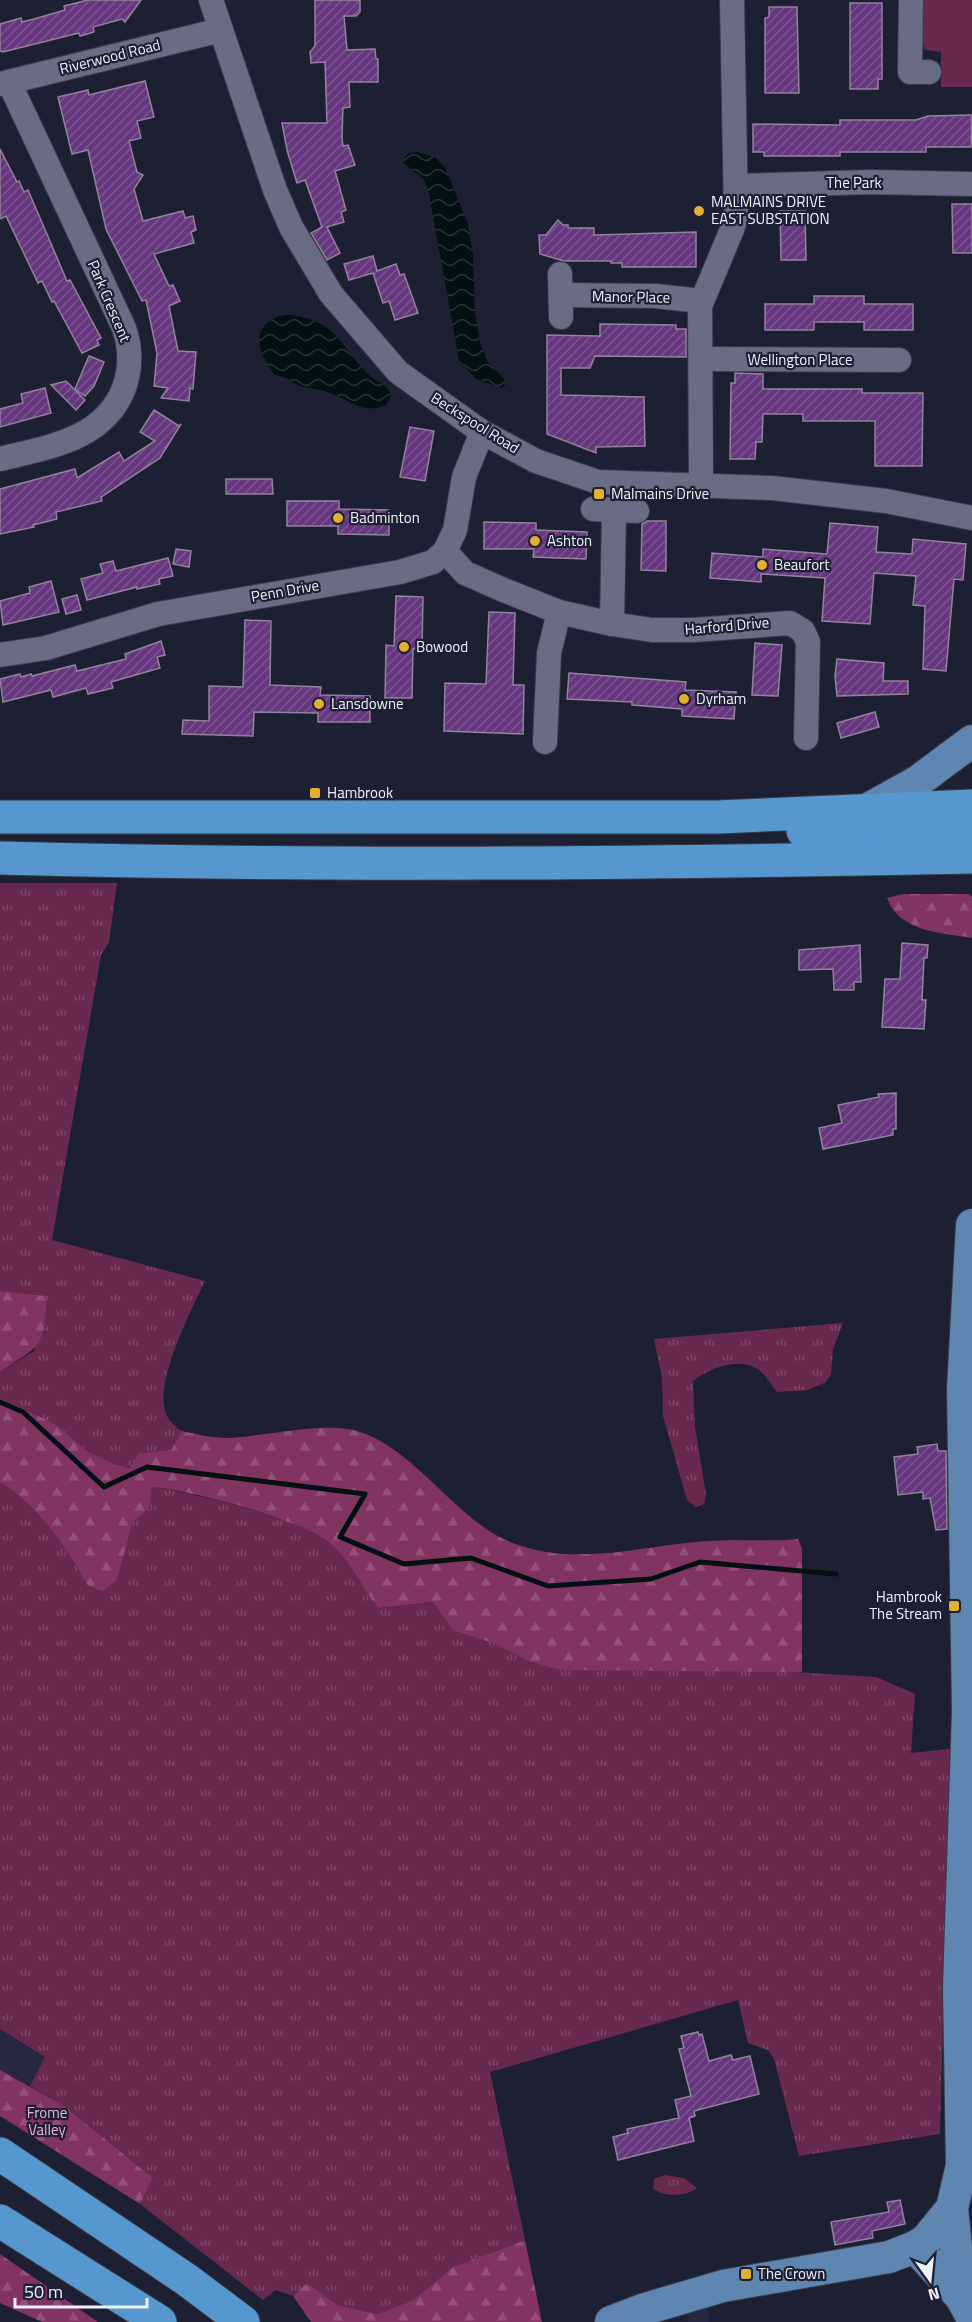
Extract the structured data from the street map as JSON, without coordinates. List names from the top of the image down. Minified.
{"streets":{"street":["Riverwood Road","The Park","Manor Place","Park Crescent","Wellington Place","Beckspool Road","Penn Drive","Harford Drive"]},"crossings":[["Riverwood Road","Park Crescent"],["Riverwood Road","Beckspool Road"],["Penn Drive","Harford Drive"]],"parks":["Frome Valley"],"places":{"other":["MALMAINS DRIVE EAST SUBSTATION","Badminton","Ashton","Beaufort","Bowood","Dyrham","Lansdowne"],"transit":["Malmains Drive","Hambrook","Hambrook The Stream","The Crown"]},"scale_bar":"50 m","north":"bottom"}
